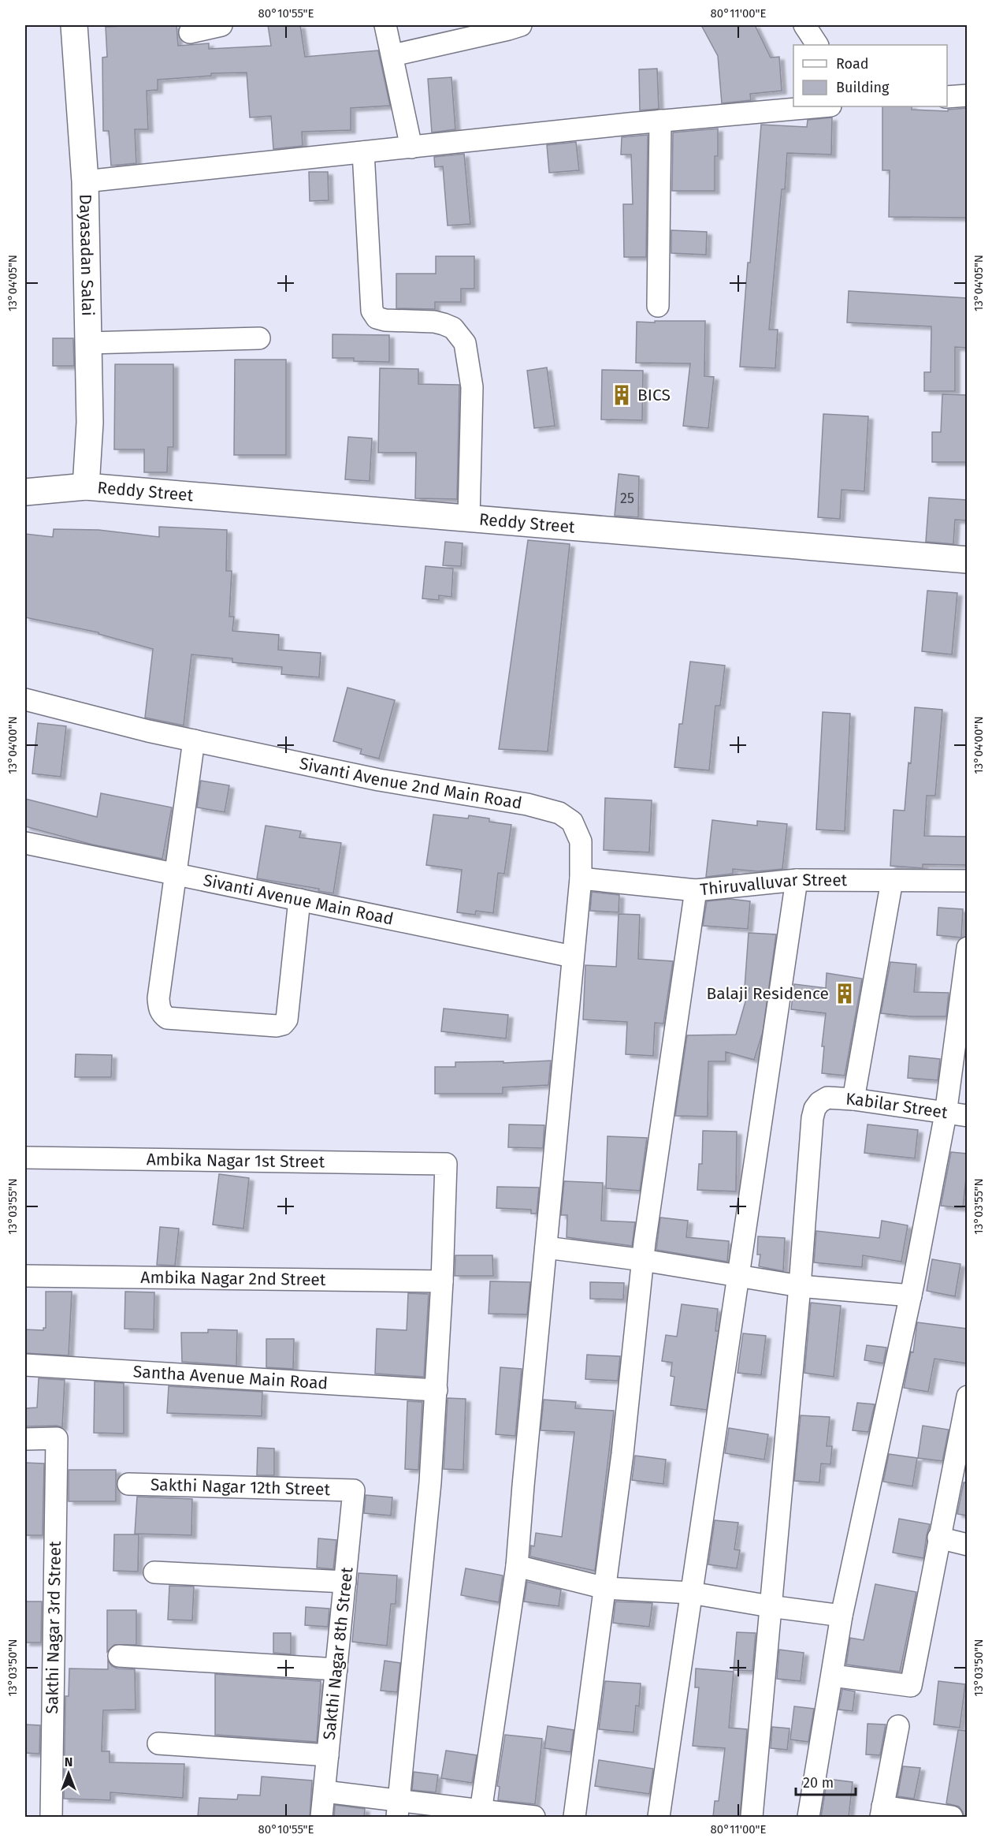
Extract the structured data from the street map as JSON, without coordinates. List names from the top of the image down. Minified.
{"streets":{"street":["Dayasadan Salai","Reddy Street","Sivanti Avenue 2nd Main Road","Thiruvalluvar Street","Sivanti Avenue Main Road","Kabilar Street","Ambika Nagar 1st Street","Ambika Nagar 2nd Street","Santha Avenue Main Road","Sakthi Nagar 12th Street","Sakthi Nagar 3rd Street","Sakthi Nagar 8th Street"]},"crossings":[["Dayasadan Salai","Reddy Street"],["Sivanti Avenue 2nd Main Road","Thiruvalluvar Street"],["Sivanti Avenue 2nd Main Road","Sivanti Avenue Main Road"],["Ambika Nagar 1st Street","Ambika Nagar 2nd Street"],["Sakthi Nagar 12th Street","Sakthi Nagar 8th Street"]],"places":{"building":["BICS","Balaji Residence"]},"house_numbers":["25"],"legend":["Road","Building"],"scale_bar":"20 m","north":"top","coordinates":["80°10'55\"E","80°11'00\"E","13°04'05\"N","13°04'00\"N","13°03'55\"N","13°03'50\"N"]}
